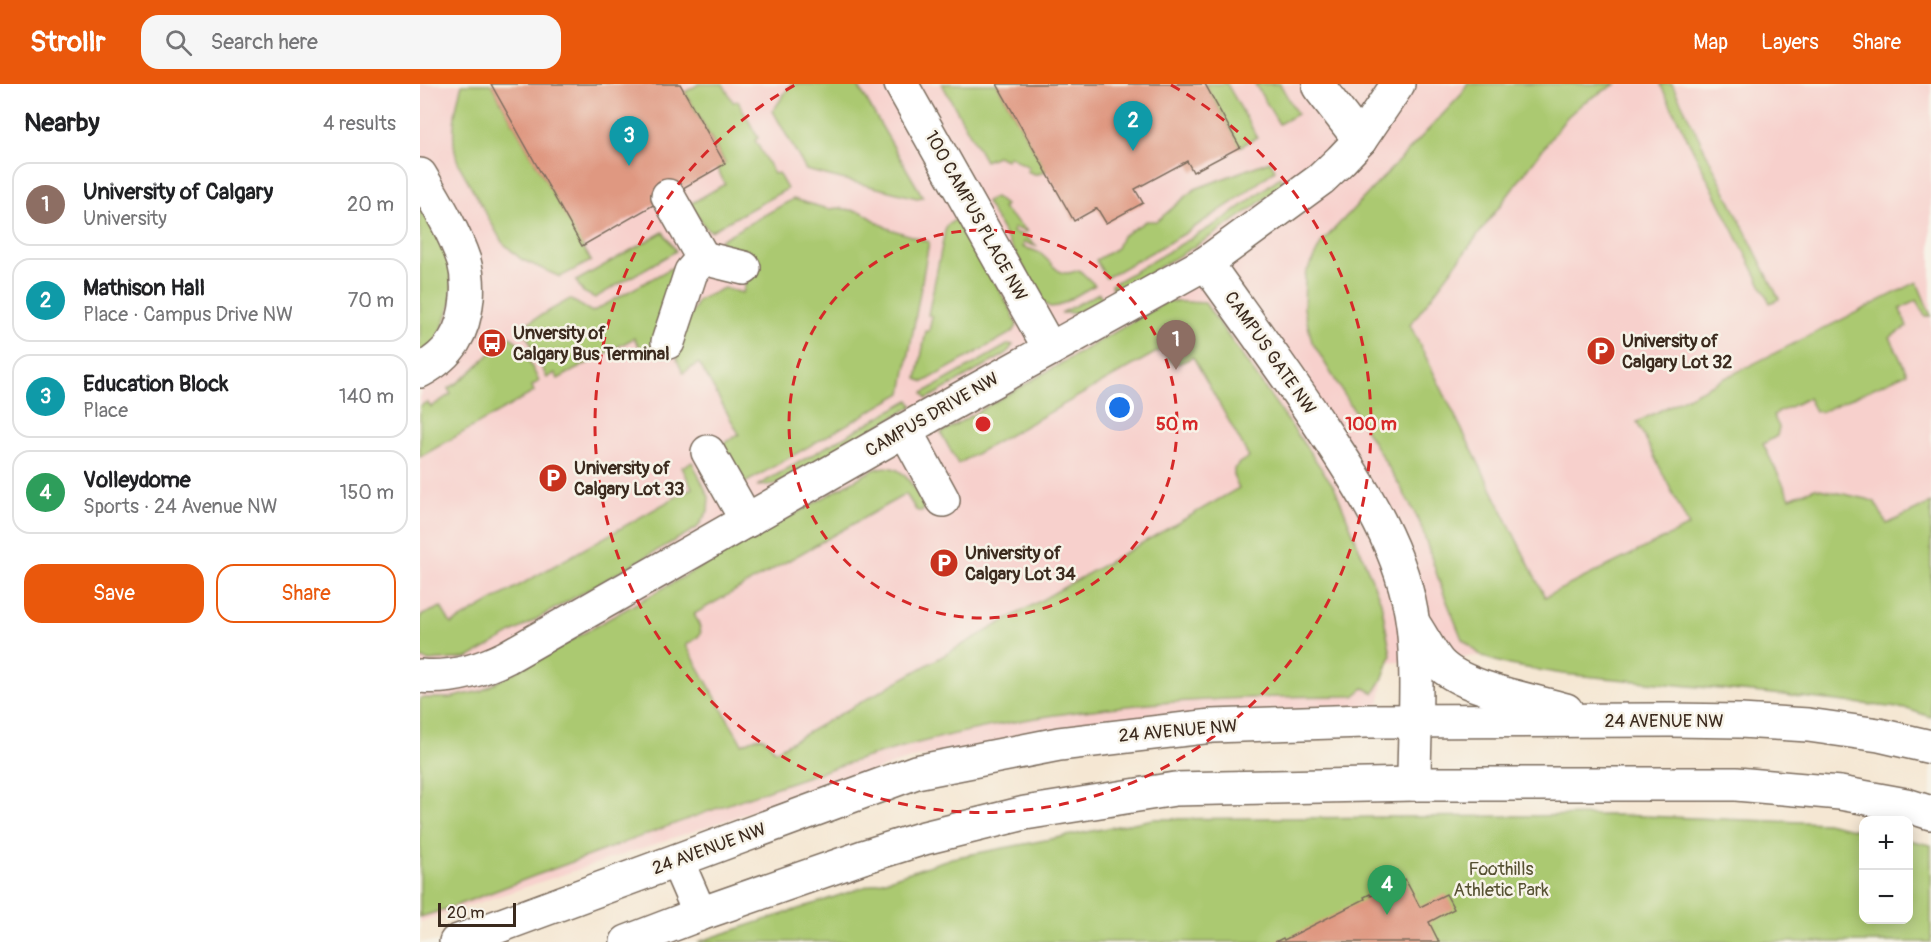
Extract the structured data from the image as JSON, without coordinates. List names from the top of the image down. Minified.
{"streets":{"street":["100 CAMPUS PLACE NW","CAMPUS GATE NW","CAMPUS DRIVE NW","24 AVENUE NW"]},"crossings":[["100 CAMPUS PLACE NW","CAMPUS DRIVE NW"],["CAMPUS GATE NW","CAMPUS DRIVE NW"],["CAMPUS GATE NW","24 AVENUE NW"]],"parks":["Foothills Athletic Park"],"places":{"bus stop":["Unversity of Calgary Bus Terminal"],"parking":["University of Calgary Lot 32","University of Calgary Lot 33","University of Calgary Lot 34"]},"scale_bar":"20 m","page":{"header":"Strollr","search":"Search here","nav":["Map","Layers","Share"],"heading":["Nearby","4 results"],"pins":["2","3","1","4"],"list":[{"mark":"1","name":"University of Calgary","note":"University","value":"20 m"},{"mark":"2","name":"Mathison Hall","note":"Place · Campus Drive NW","value":"70 m"},{"mark":"3","name":"Education Block","note":"Place","value":"140 m"},{"mark":"4","name":"Volleydome","note":"Sports · 24 Avenue NW","value":"150 m"}],"buttons":["Save","Share"],"map_buttons":["+","−"],"scale":"20 m"},"rings":["50 m","100 m"]}
